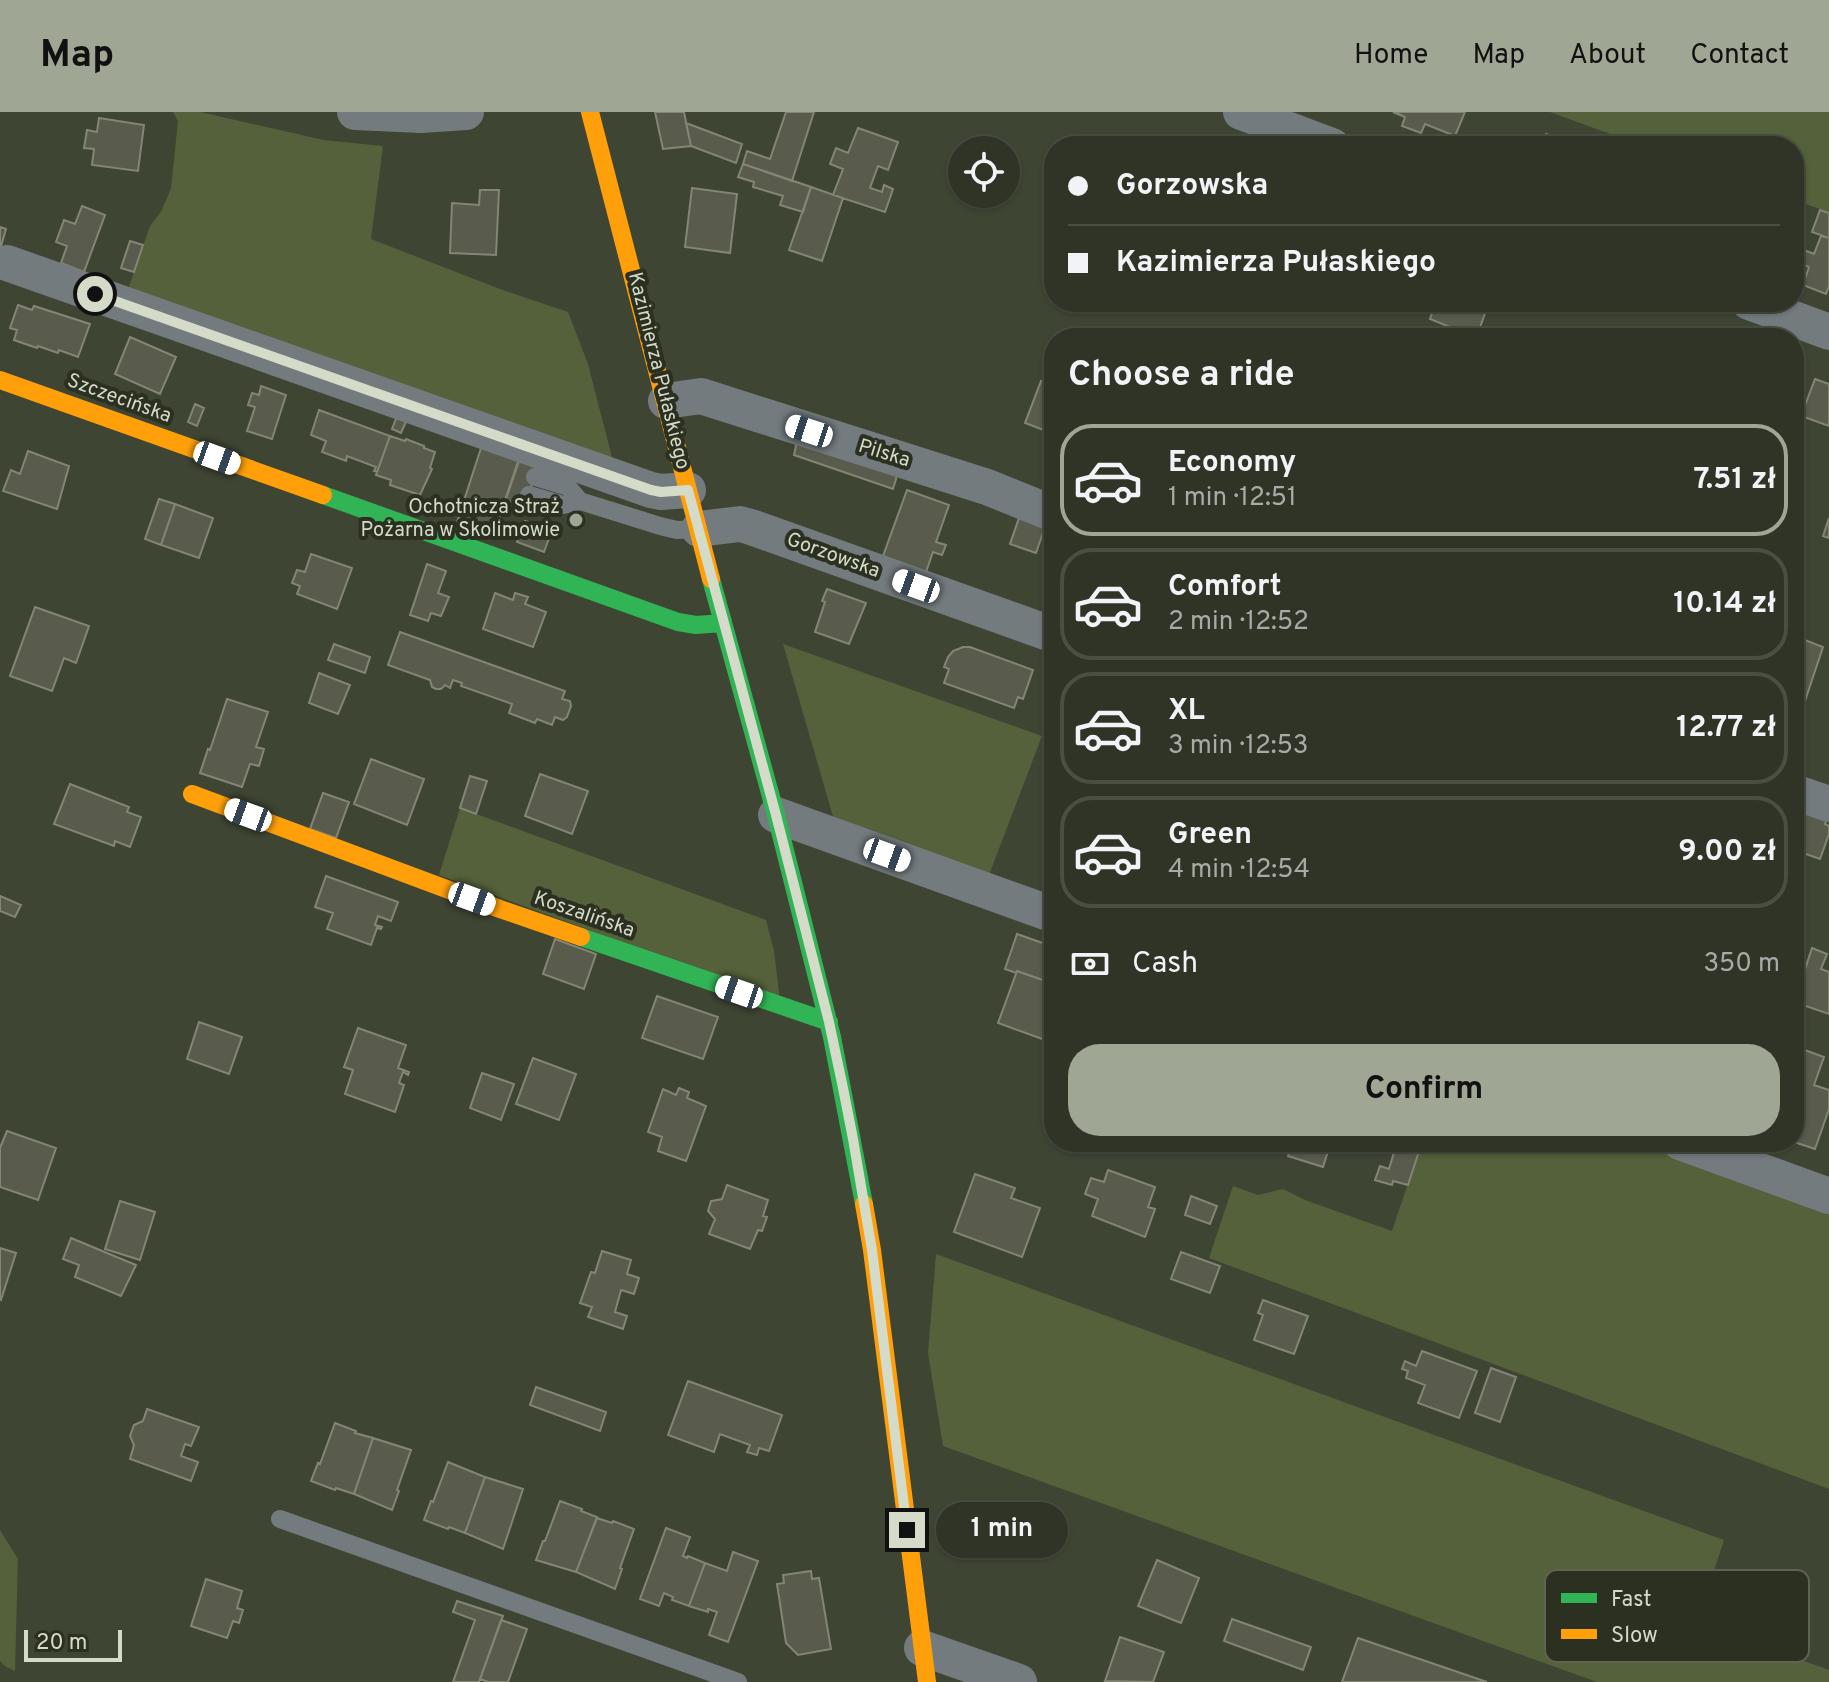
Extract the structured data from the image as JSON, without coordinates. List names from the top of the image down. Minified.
{"streets":{"main road":["Kazimierza Pułaskiego","Szczecińska","Koszalińska"],"street":["Pilska","Gorzowska"]},"crossings":[["Kazimierza Pułaskiego","Szczecińska"],["Kazimierza Pułaskiego","Pilska"],["Kazimierza Pułaskiego","Gorzowska"],["Kazimierza Pułaskiego","Koszalińska"]],"places":["Ochotnicza Straż Pożarna w Skolimowie"],"legend":["Fast","Slow"],"scale_bar":"20 m","page":{"header":"Map","nav":["Home","Map","About","Contact"],"banner":["Gorzowska","Kazimierza Pułaskiego"],"heading":"Choose a ride","list":[{"name":"Economy","note":"1 min · 12:51","value":"7.51 zł"},{"name":"Comfort","note":"2 min · 12:52","value":"10.14 zł"},{"name":"XL","note":"3 min · 12:53","value":"12.77 zł"},{"name":"Green","note":"4 min · 12:54","value":"9.00 zł"}],"pay":["Cash","350 m"],"buttons":"Confirm","bubble":"1 min","scale":"20 m"}}
